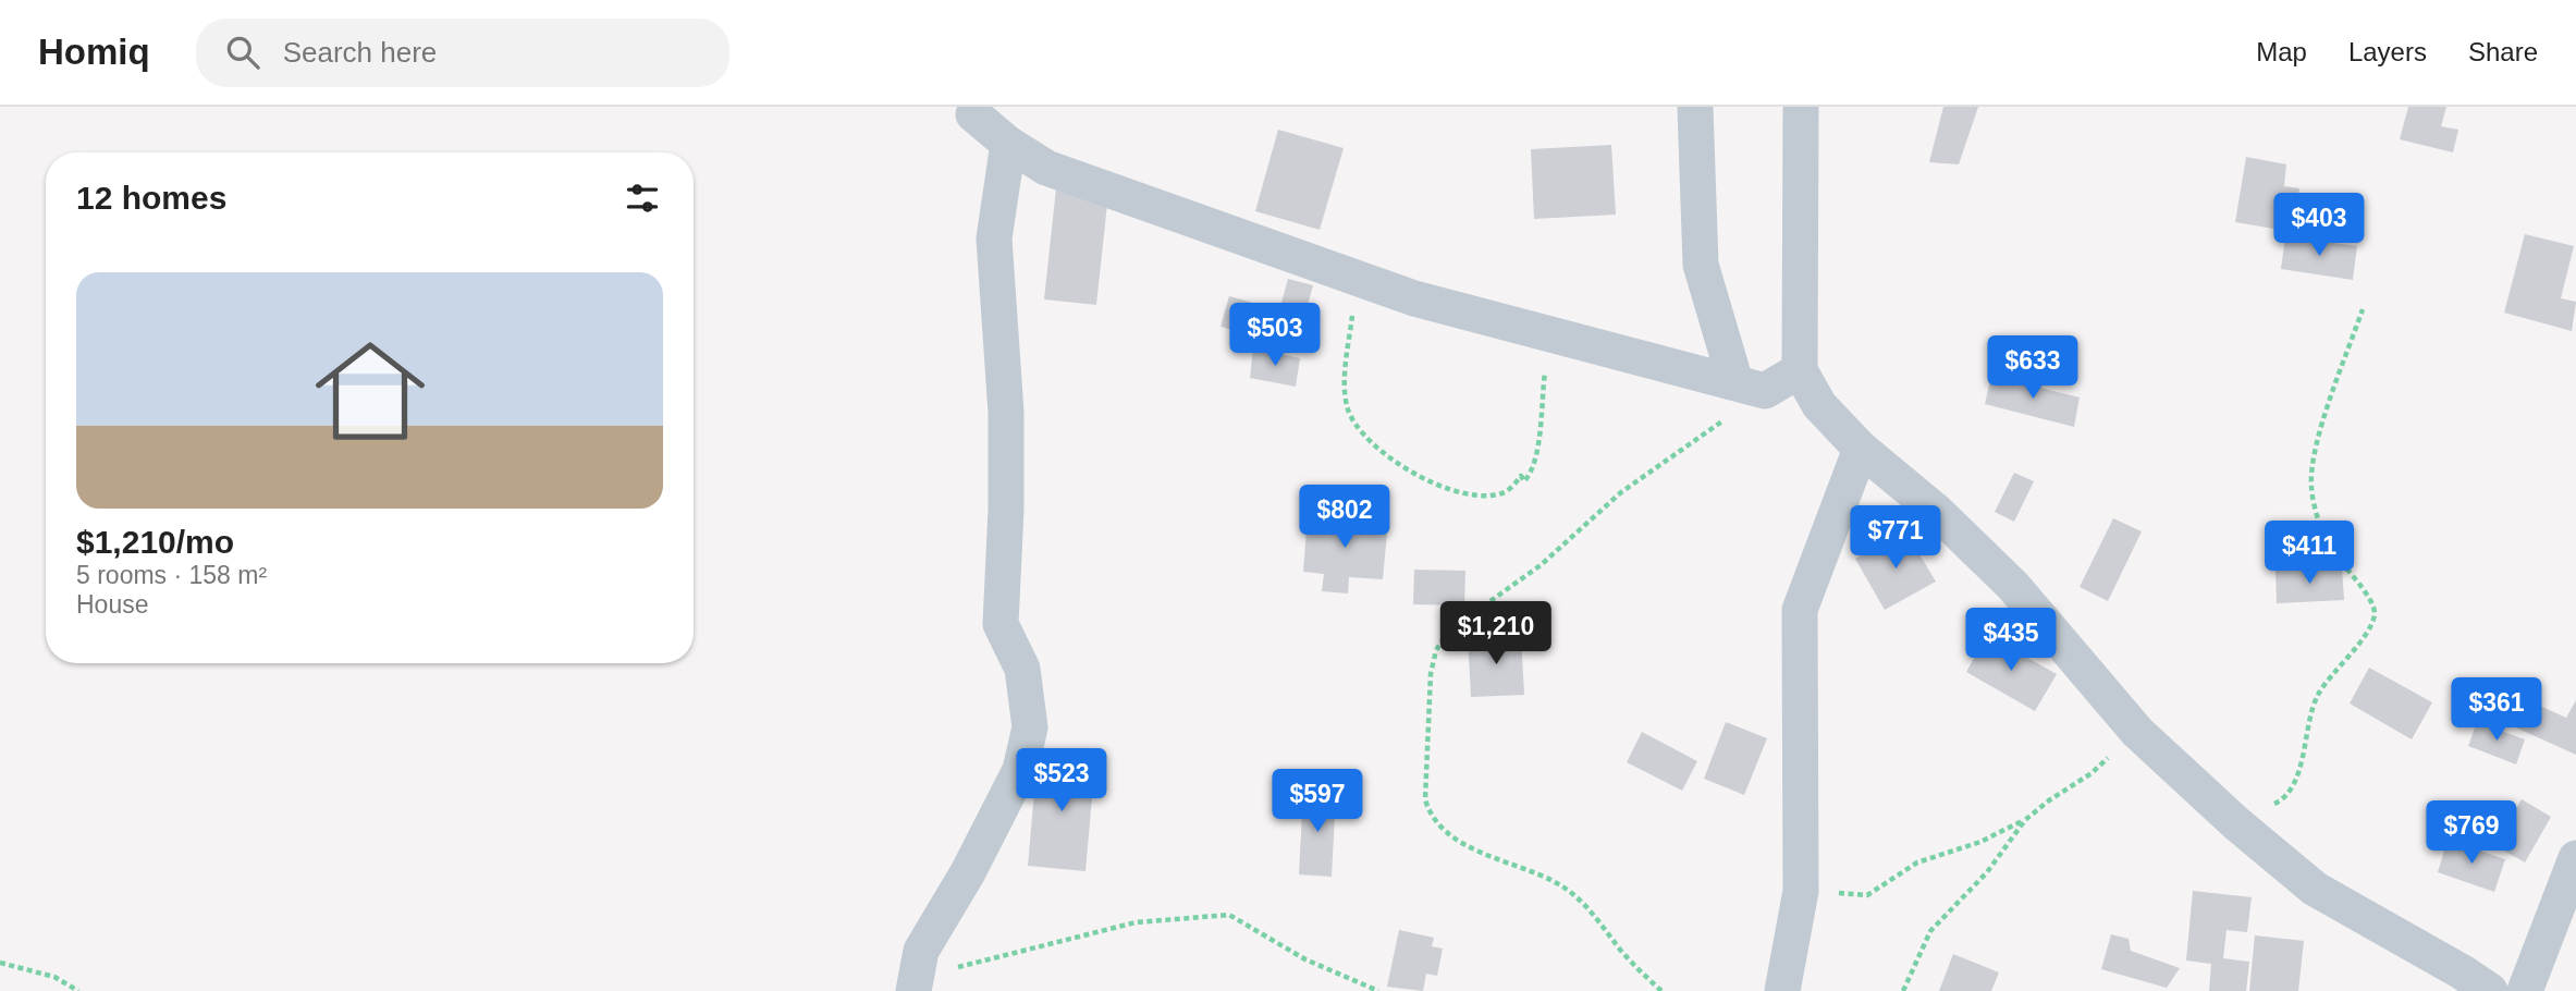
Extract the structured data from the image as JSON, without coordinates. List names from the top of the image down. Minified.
{"page":{"header":"Homiq","search":"Search here","nav":["Map","Layers","Share"],"heading":"12 homes","price":["$403","$503","$633","$802","$771","$411","$1,210","$435","$361","$523","$597","$769"],"list":[{"name":"$1,210/mo","note":"5 rooms · 158 m² · House"}]}}
